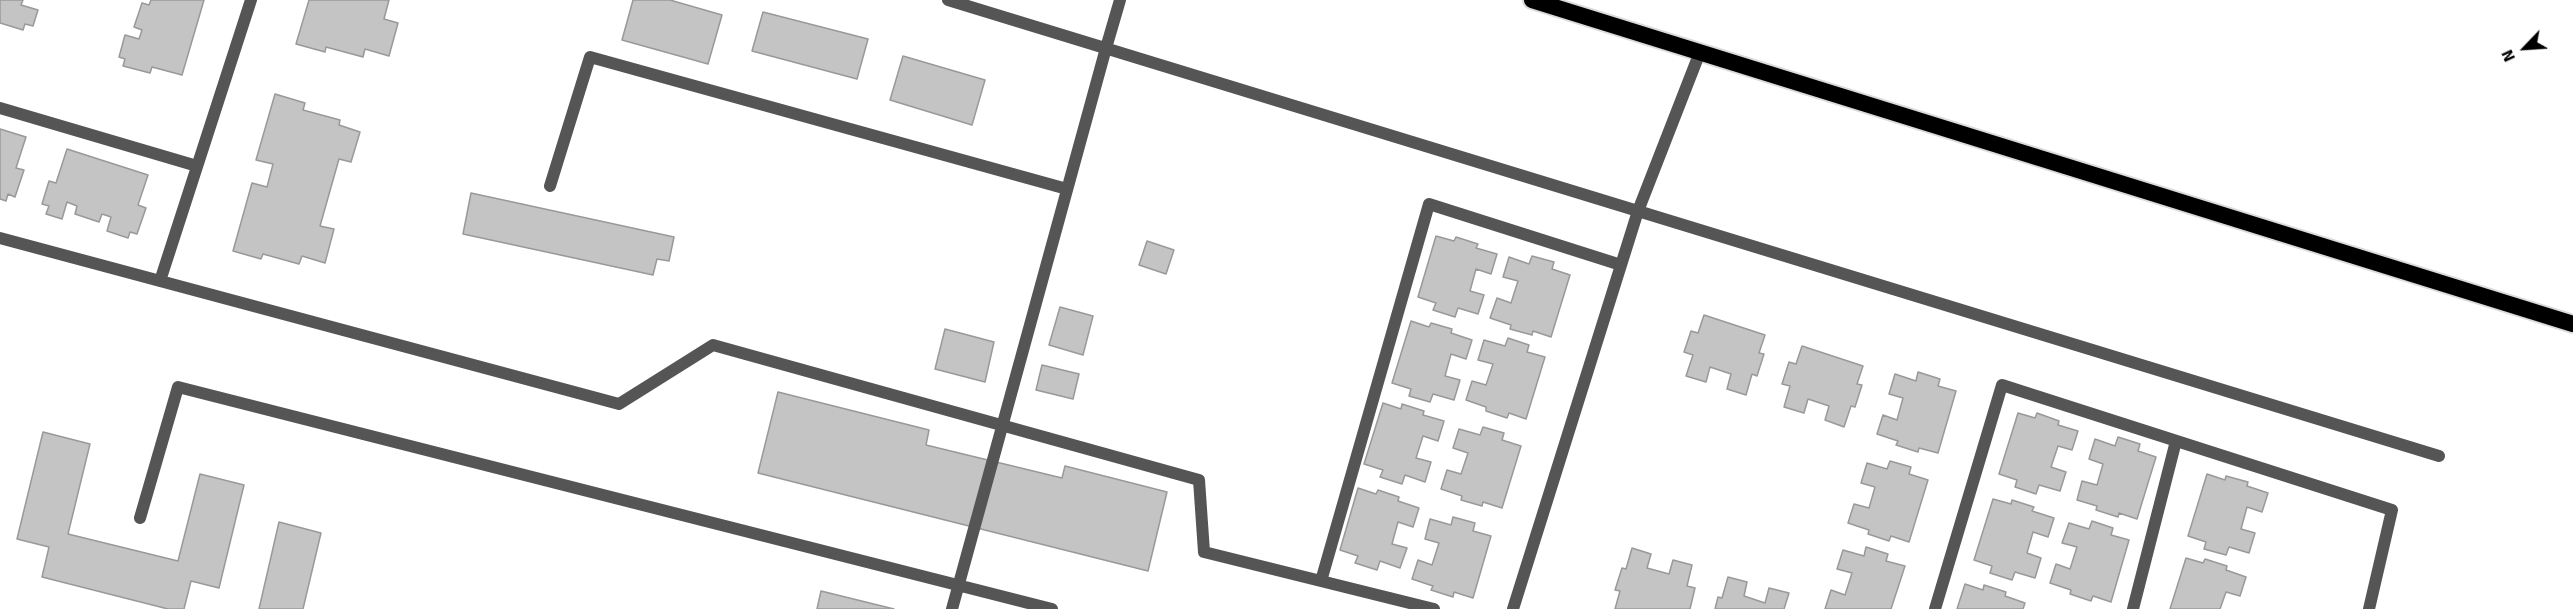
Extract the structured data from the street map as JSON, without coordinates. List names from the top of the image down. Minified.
{"north":"bottom left"}
